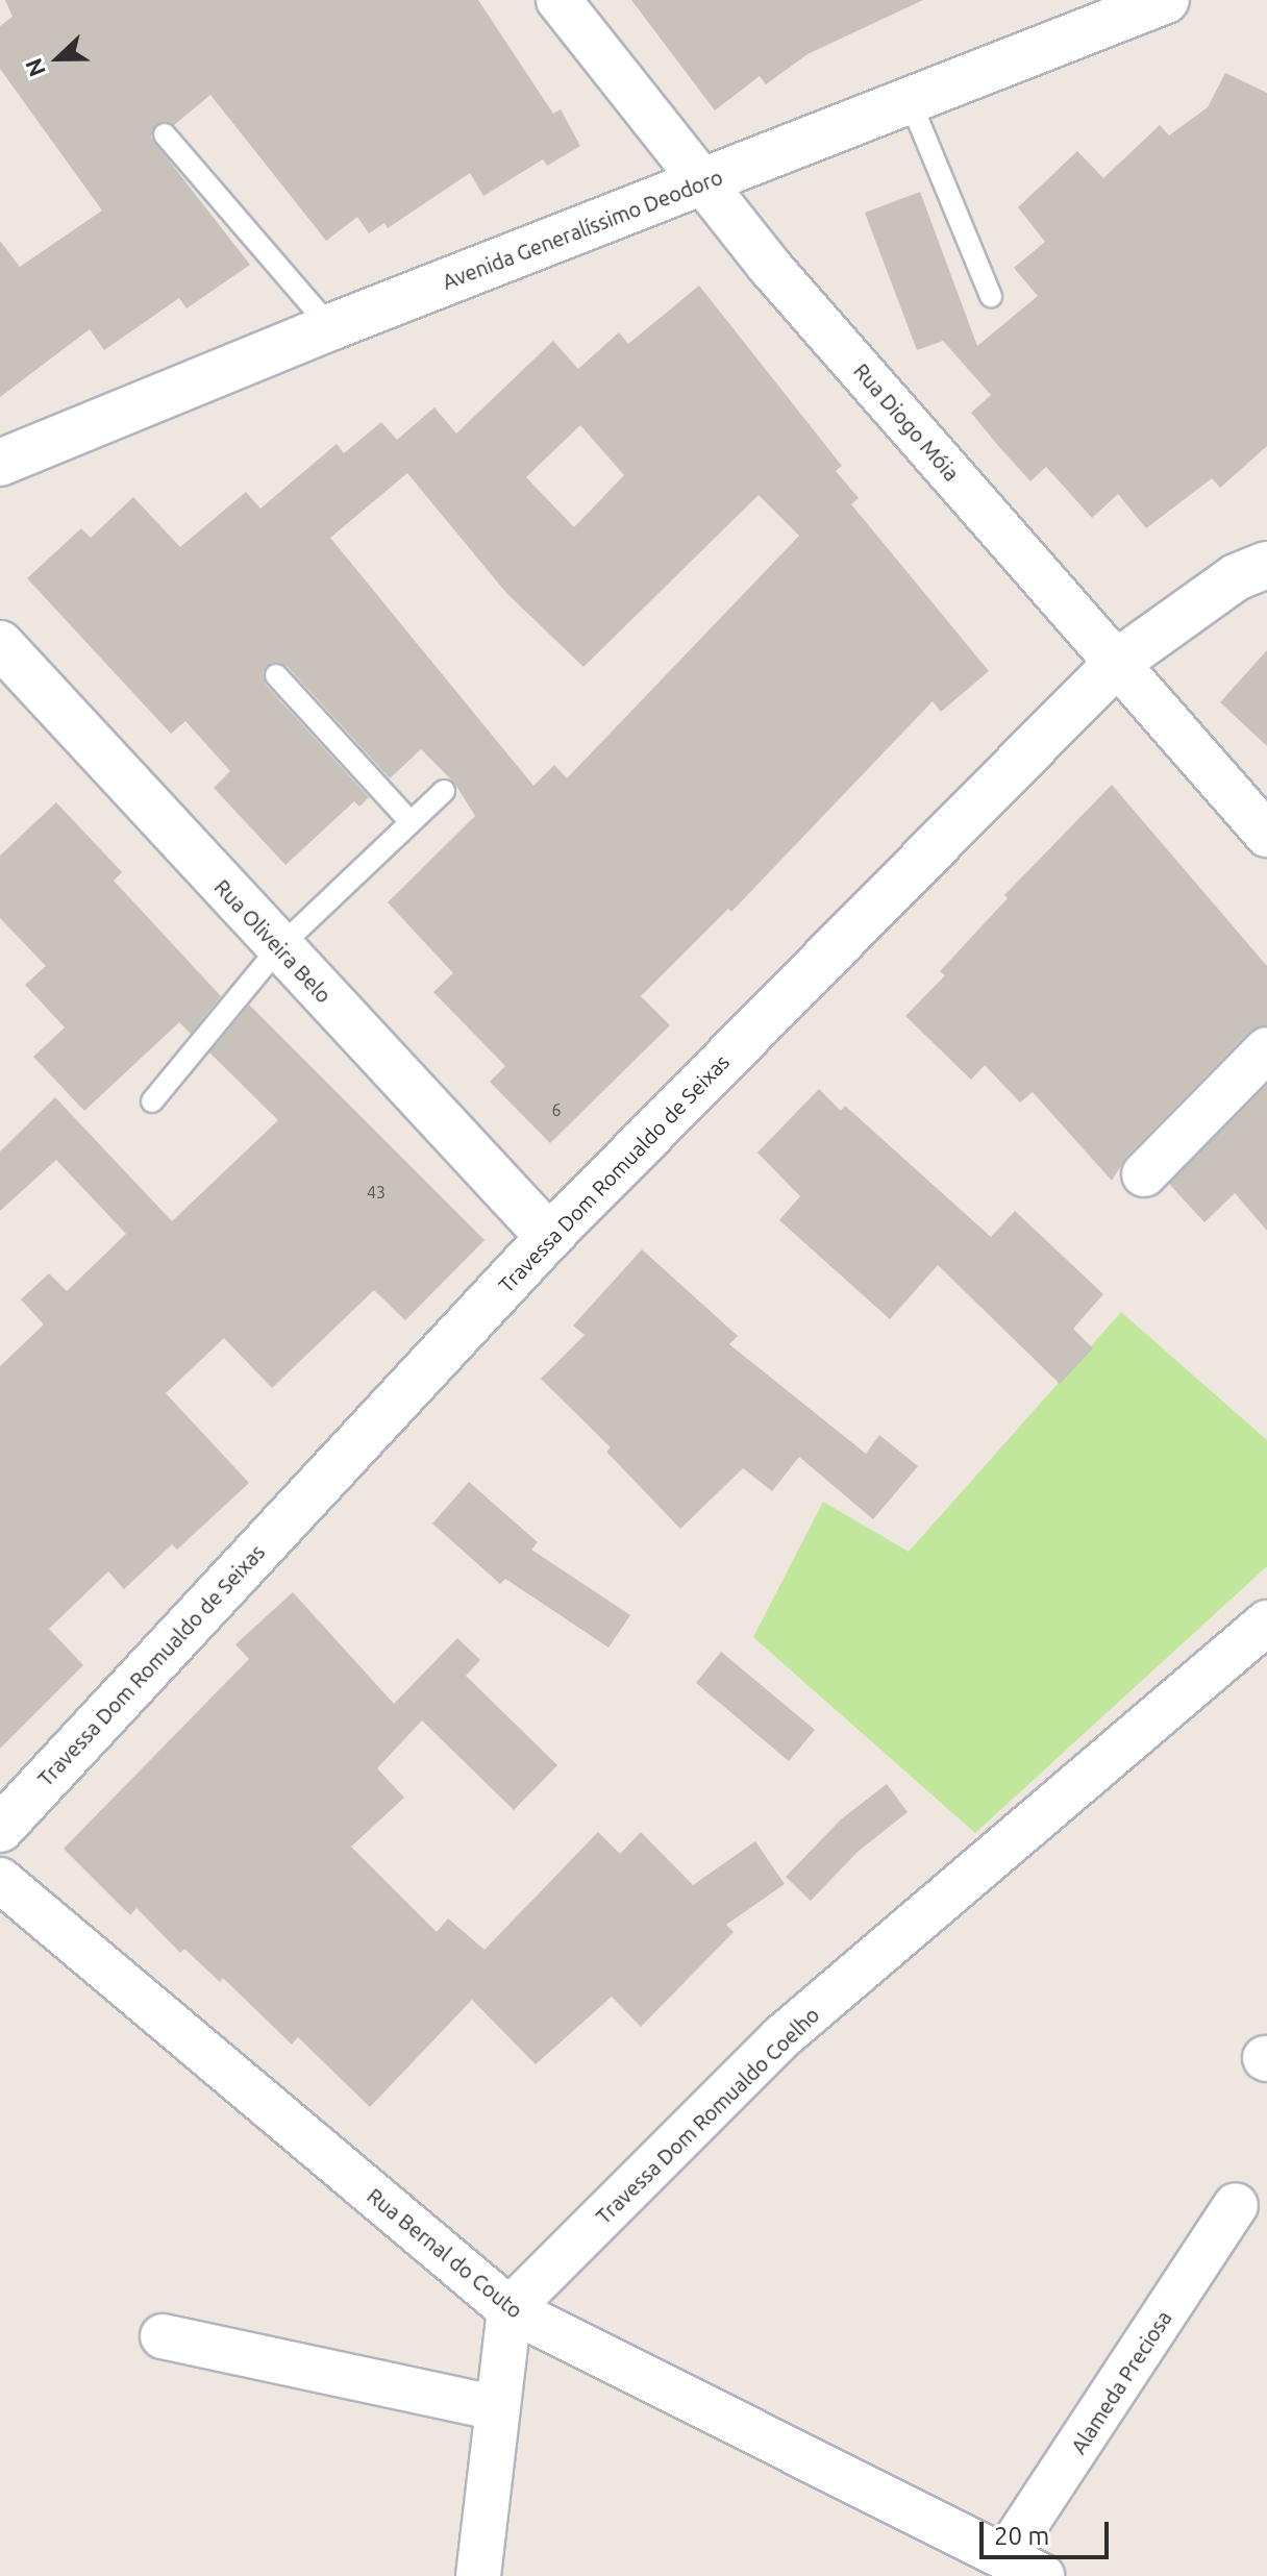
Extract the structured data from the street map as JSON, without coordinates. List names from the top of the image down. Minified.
{"streets":{"street":["Avenida Generalíssimo Deodoro","Rua Diogo Móia","Rua Oliveira Belo","Travessa Dom Romualdo de Seixas","Travessa Dom Romualdo Coelho","Rua Bernal do Couto","Alameda Preciosa"]},"crossings":[["Avenida Generalíssimo Deodoro","Rua Diogo Móia"],["Rua Diogo Móia","Travessa Dom Romualdo de Seixas"],["Rua Oliveira Belo","Travessa Dom Romualdo de Seixas"],["Travessa Dom Romualdo Coelho","Rua Bernal do Couto"],["Rua Bernal do Couto","Alameda Preciosa"]],"house_numbers":["6","43"],"scale_bar":"20 m","north":"left"}
